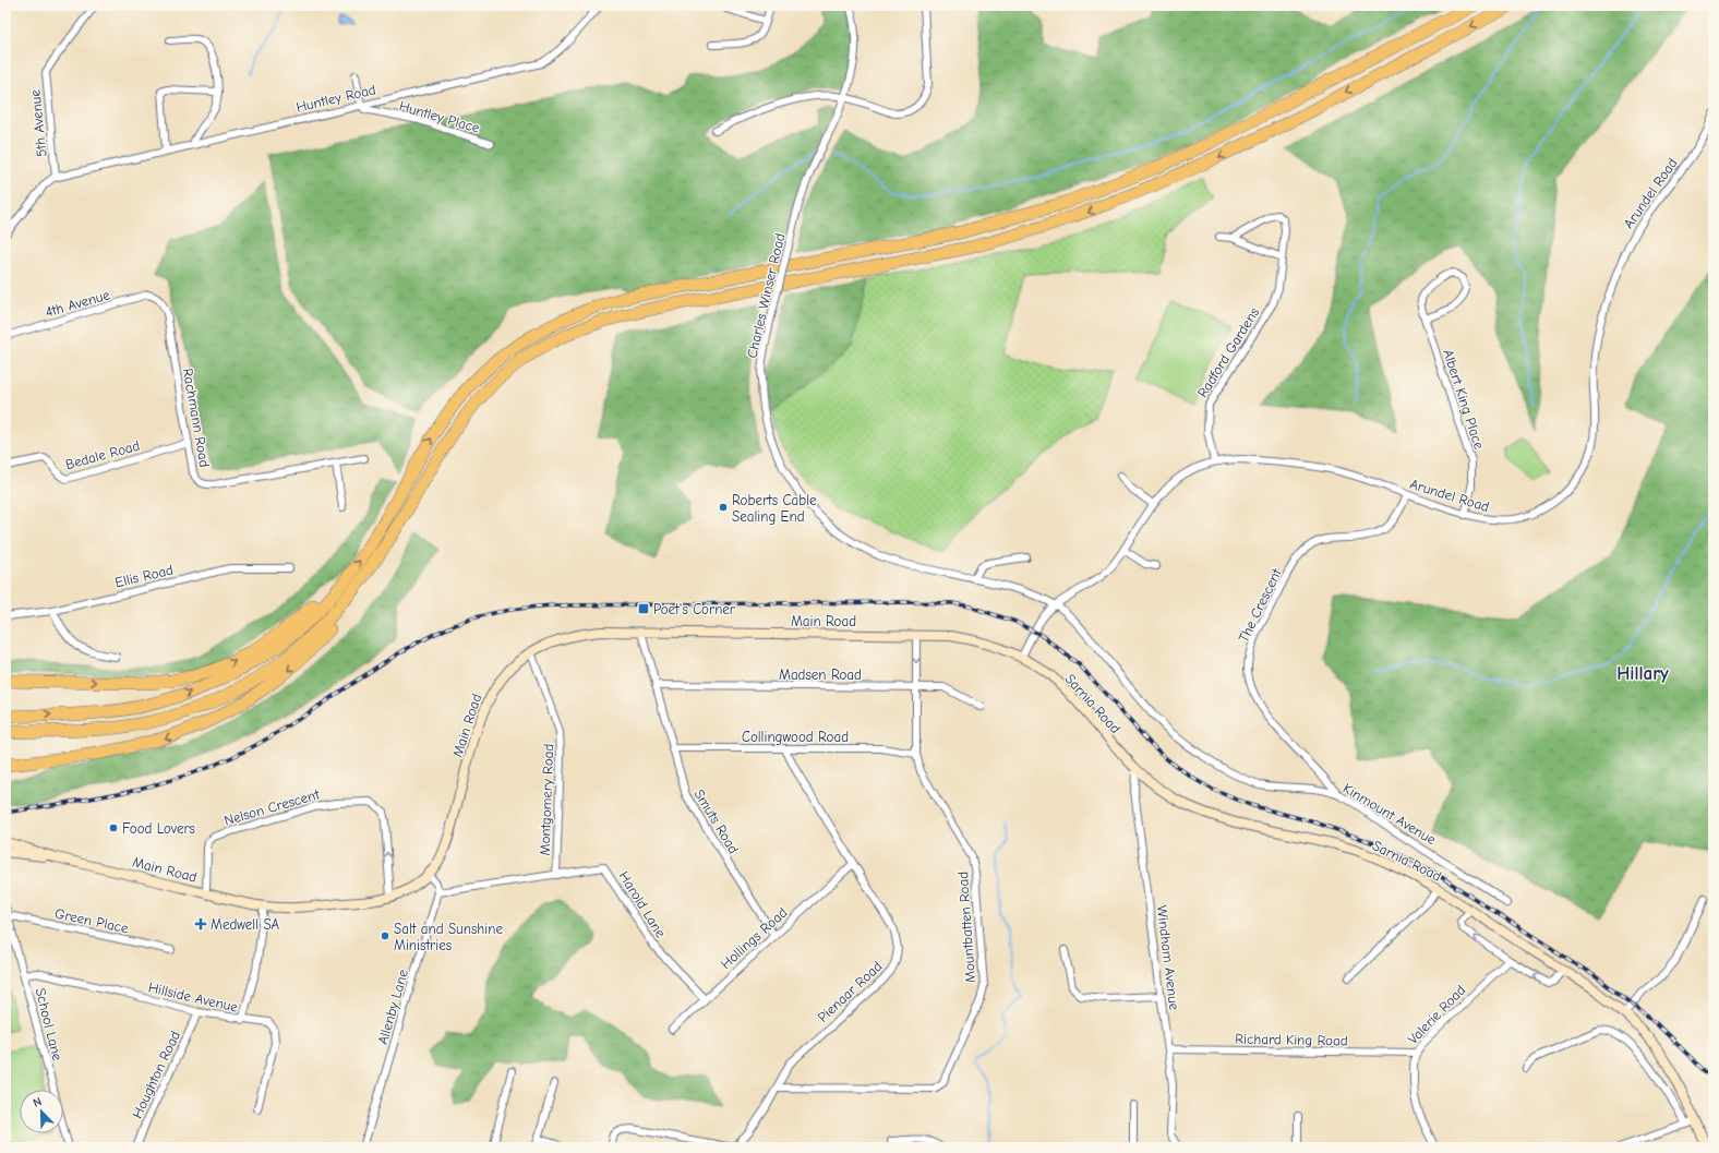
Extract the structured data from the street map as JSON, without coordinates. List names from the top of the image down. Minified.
{"streets":{"main road":["Main Road","Sarnia Road"],"street":["Huntley Road","Huntley Place","5th Avenue","Arundel Road","Charles Winser Road","4th Avenue","Radford Gardens","Albert King Place","Rachmann Road","Bedale Road","Ellis Road","The Crescent","Madsen Road","Collingwood Road","Montgomery Road","Nelson Crescent","Kinmount Avenue","Smuts Road","Harold Lane","Green Place","Mountbatten Road","Hollings Road","Windham Avenue","Pienaar Road","Hillside Avenue","Allenby Lane","Valerie Road","School Lane","Richard King Road","Houghton Road"]},"crossings":[["Huntley Road","Huntley Place"],["Huntley Road","5th Avenue"],["Arundel Road","Charles Winser Road"],["Arundel Road","Radford Gardens"],["Arundel Road","Albert King Place"],["Arundel Road","The Crescent"],["Arundel Road","Main Road"],["Arundel Road","Sarnia Road"],["Arundel Road","Kinmount Avenue"],["Charles Winser Road","Kinmount Avenue"],["4th Avenue","Rachmann Road"],["Rachmann Road","Bedale Road"],["The Crescent","Kinmount Avenue"],["Main Road","Sarnia Road"],["Main Road","Montgomery Road"],["Main Road","Nelson Crescent"],["Main Road","Smuts Road"],["Main Road","Mountbatten Road"],["Madsen Road","Smuts Road"],["Madsen Road","Mountbatten Road"],["Sarnia Road","Windham Avenue"],["Collingwood Road","Smuts Road"],["Collingwood Road","Mountbatten Road"],["Collingwood Road","Pienaar Road"],["Montgomery Road","Harold Lane"],["Smuts Road","Hollings Road"],["Harold Lane","Hollings Road"],["Harold Lane","Allenby Lane"],["Green Place","School Lane"],["Mountbatten Road","Pienaar Road"],["Hollings Road","Pienaar Road"],["Windham Avenue","Richard King Road"],["Hillside Avenue","School Lane"],["Hillside Avenue","Houghton Road"],["Valerie Road","Richard King Road"]],"districts":["Hillary"],"places":{"other":["Roberts Cable Sealing End","Food Lovers","Salt and Sunshine Ministries"],"transit":["Poet's Corner"],"health":["Medwell SA"]},"north":"top left"}
